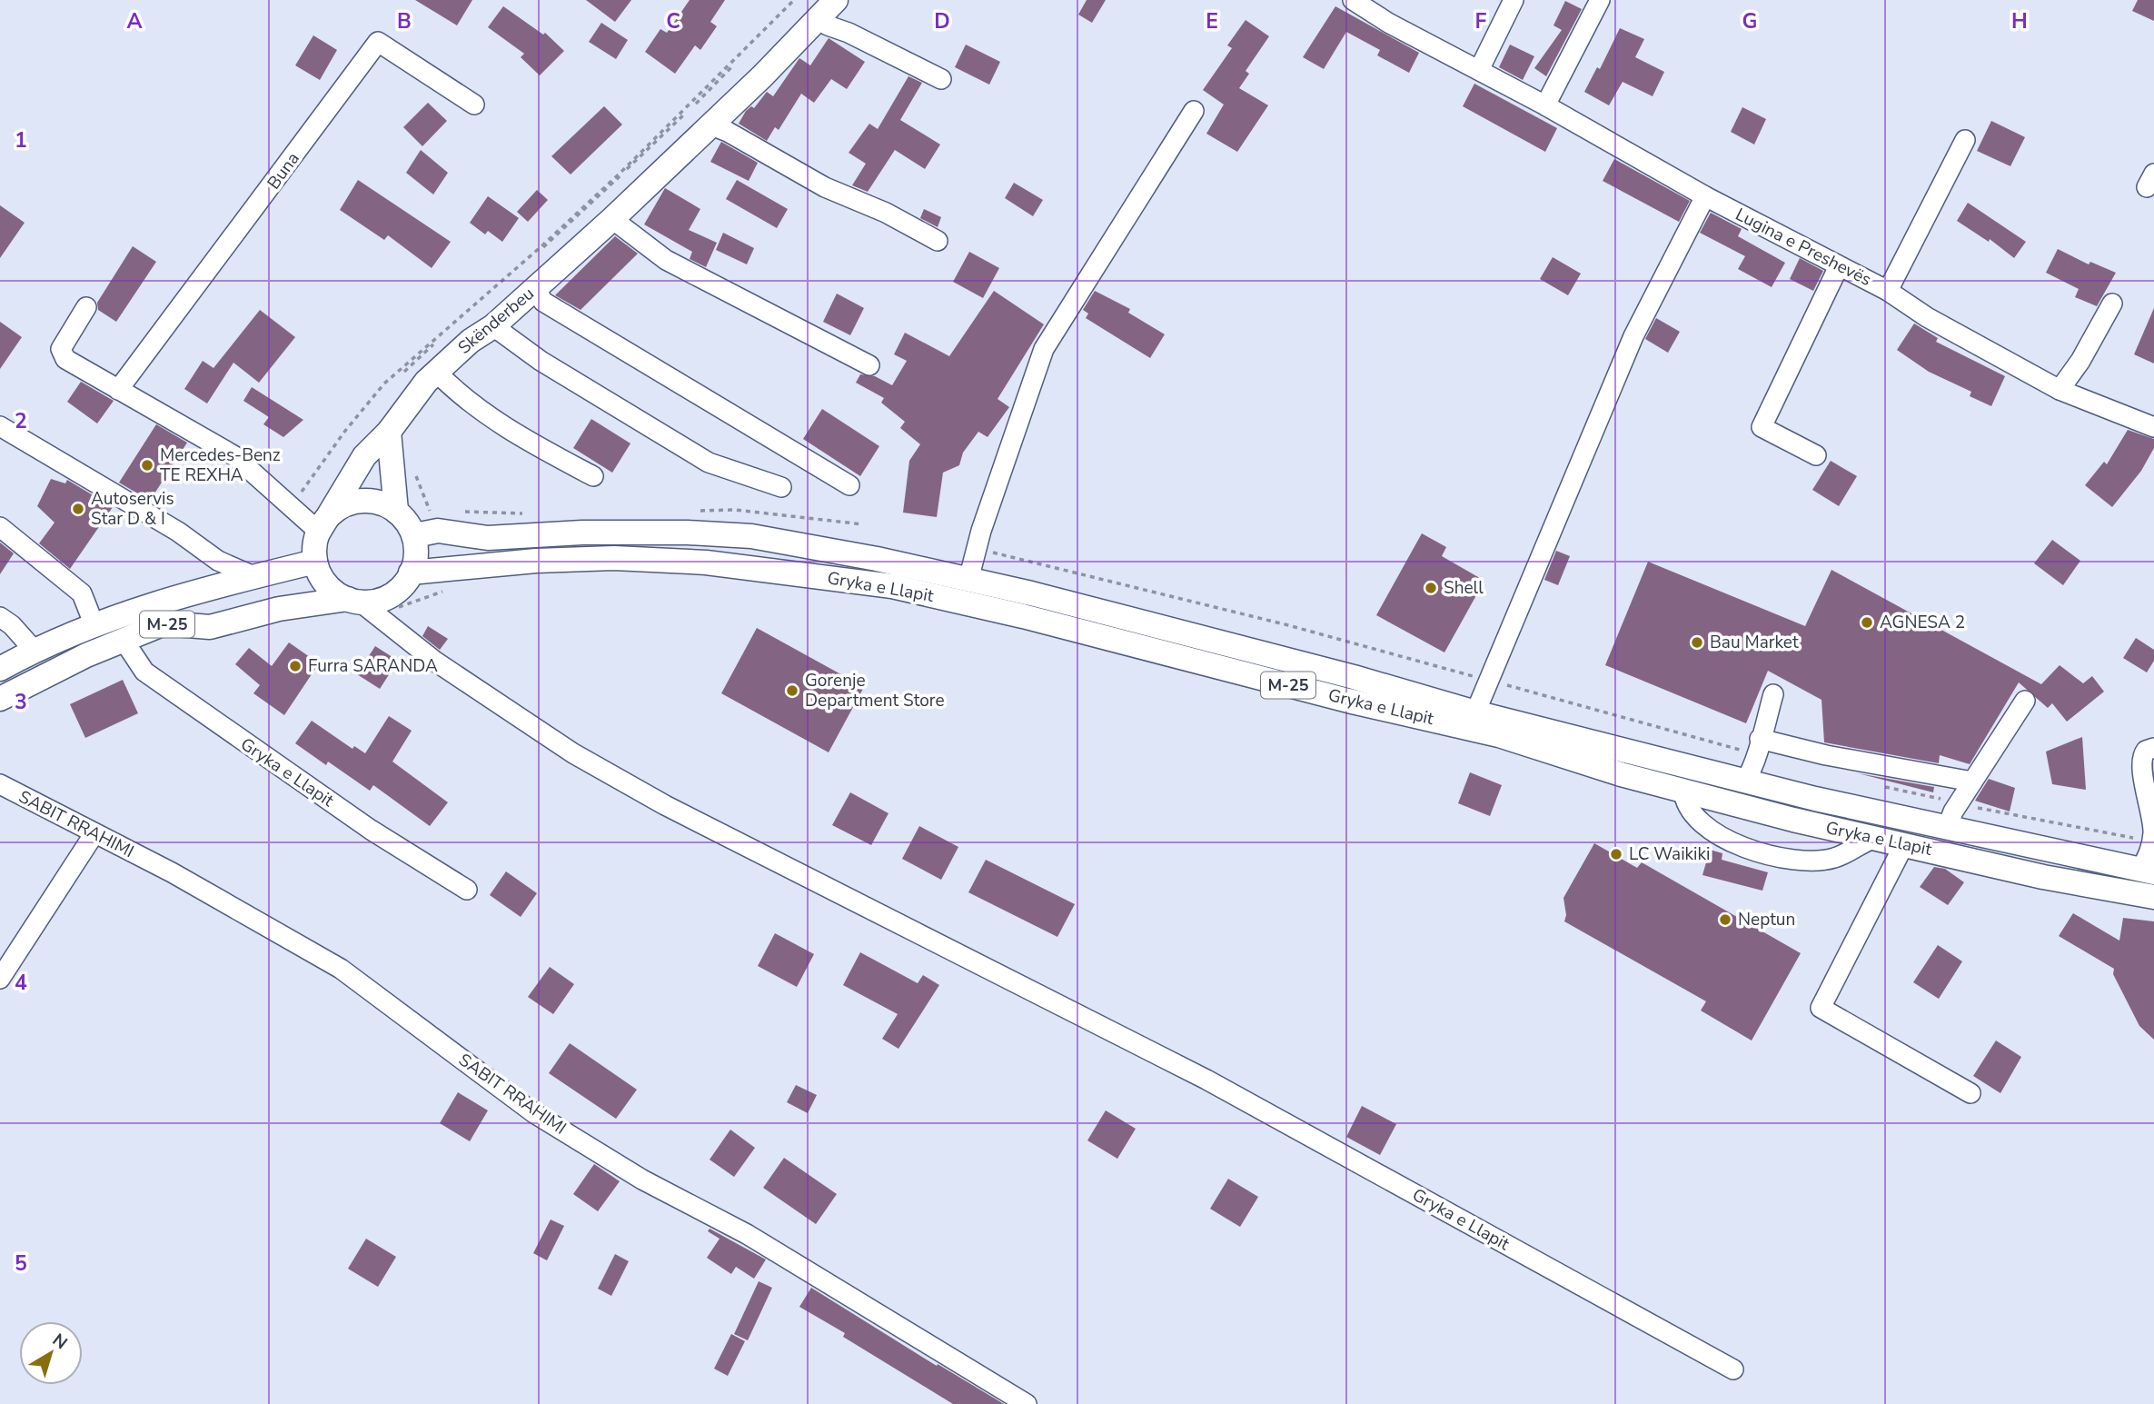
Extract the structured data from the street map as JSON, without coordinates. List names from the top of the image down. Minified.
{"streets":{"main road":["Skënderbeu","Gryka e Llapit","M-25"],"street":["Buna","Lugina e Preshevës","SABIT RRAHIMI"]},"crossings":[["Skënderbeu","Gryka e Llapit"],["Skënderbeu","M-25"],["Gryka e Llapit","M-25"]],"places":["Mercedes-Benz TE REXHA","Autoservis Star D & I","Shell","AGNESA 2","Bau Market","Furra SARANDA","Gorenje Department Store","LC Waikiki","Neptun"],"north":"top right","grid":{"columns":["A","B","C","D","E","F","G","H"],"rows":["1","2","3","4","5"]}}
